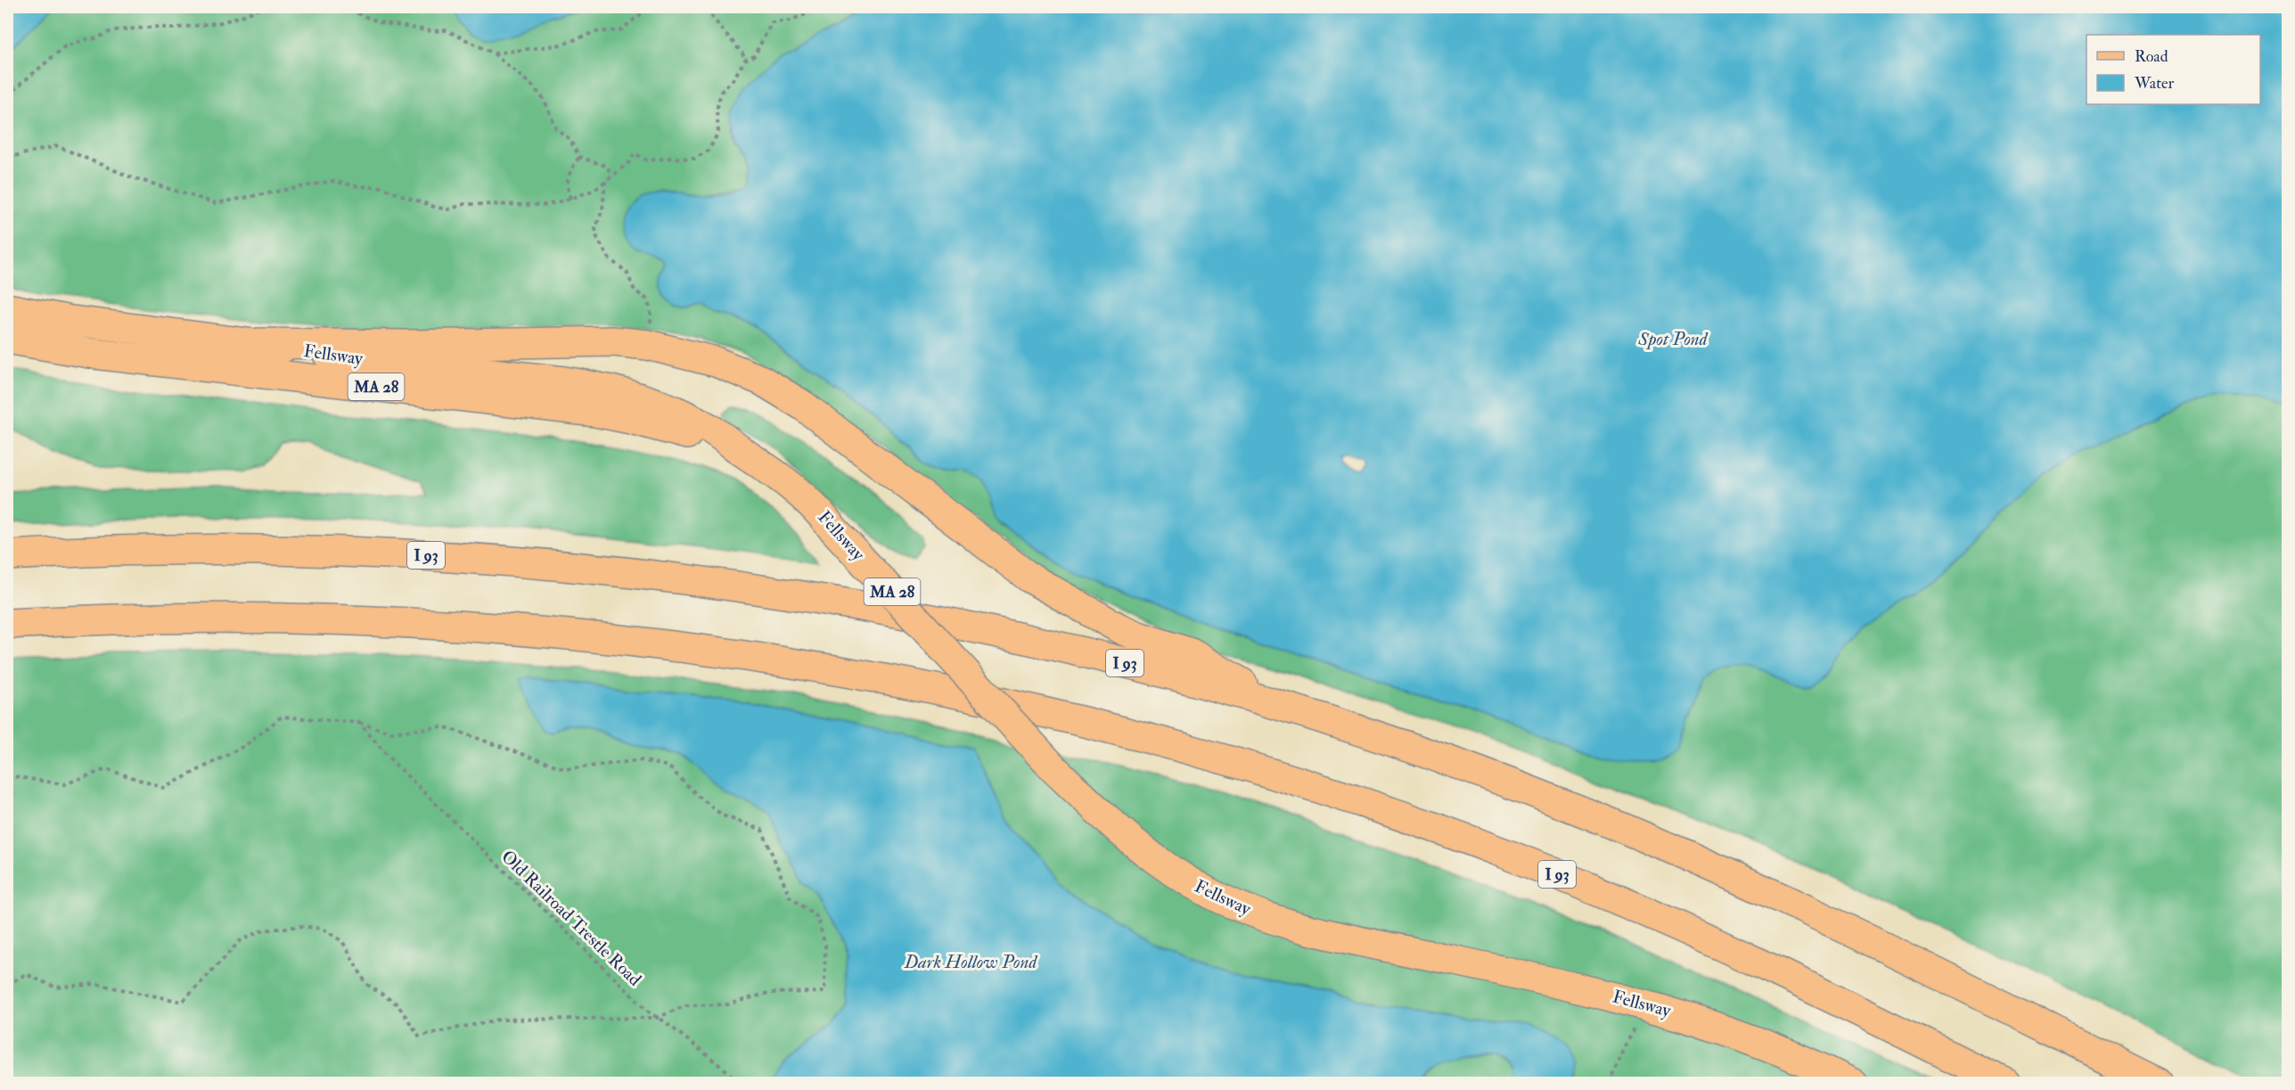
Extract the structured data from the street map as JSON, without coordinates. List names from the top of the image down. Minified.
{"streets":{"main road":["Fellsway","MA 28","I 93"],"path":["Old Railroad Trestle Road"]},"water":["Spot Pond","Dark Hollow Pond"],"legend":["Road","Water"]}
